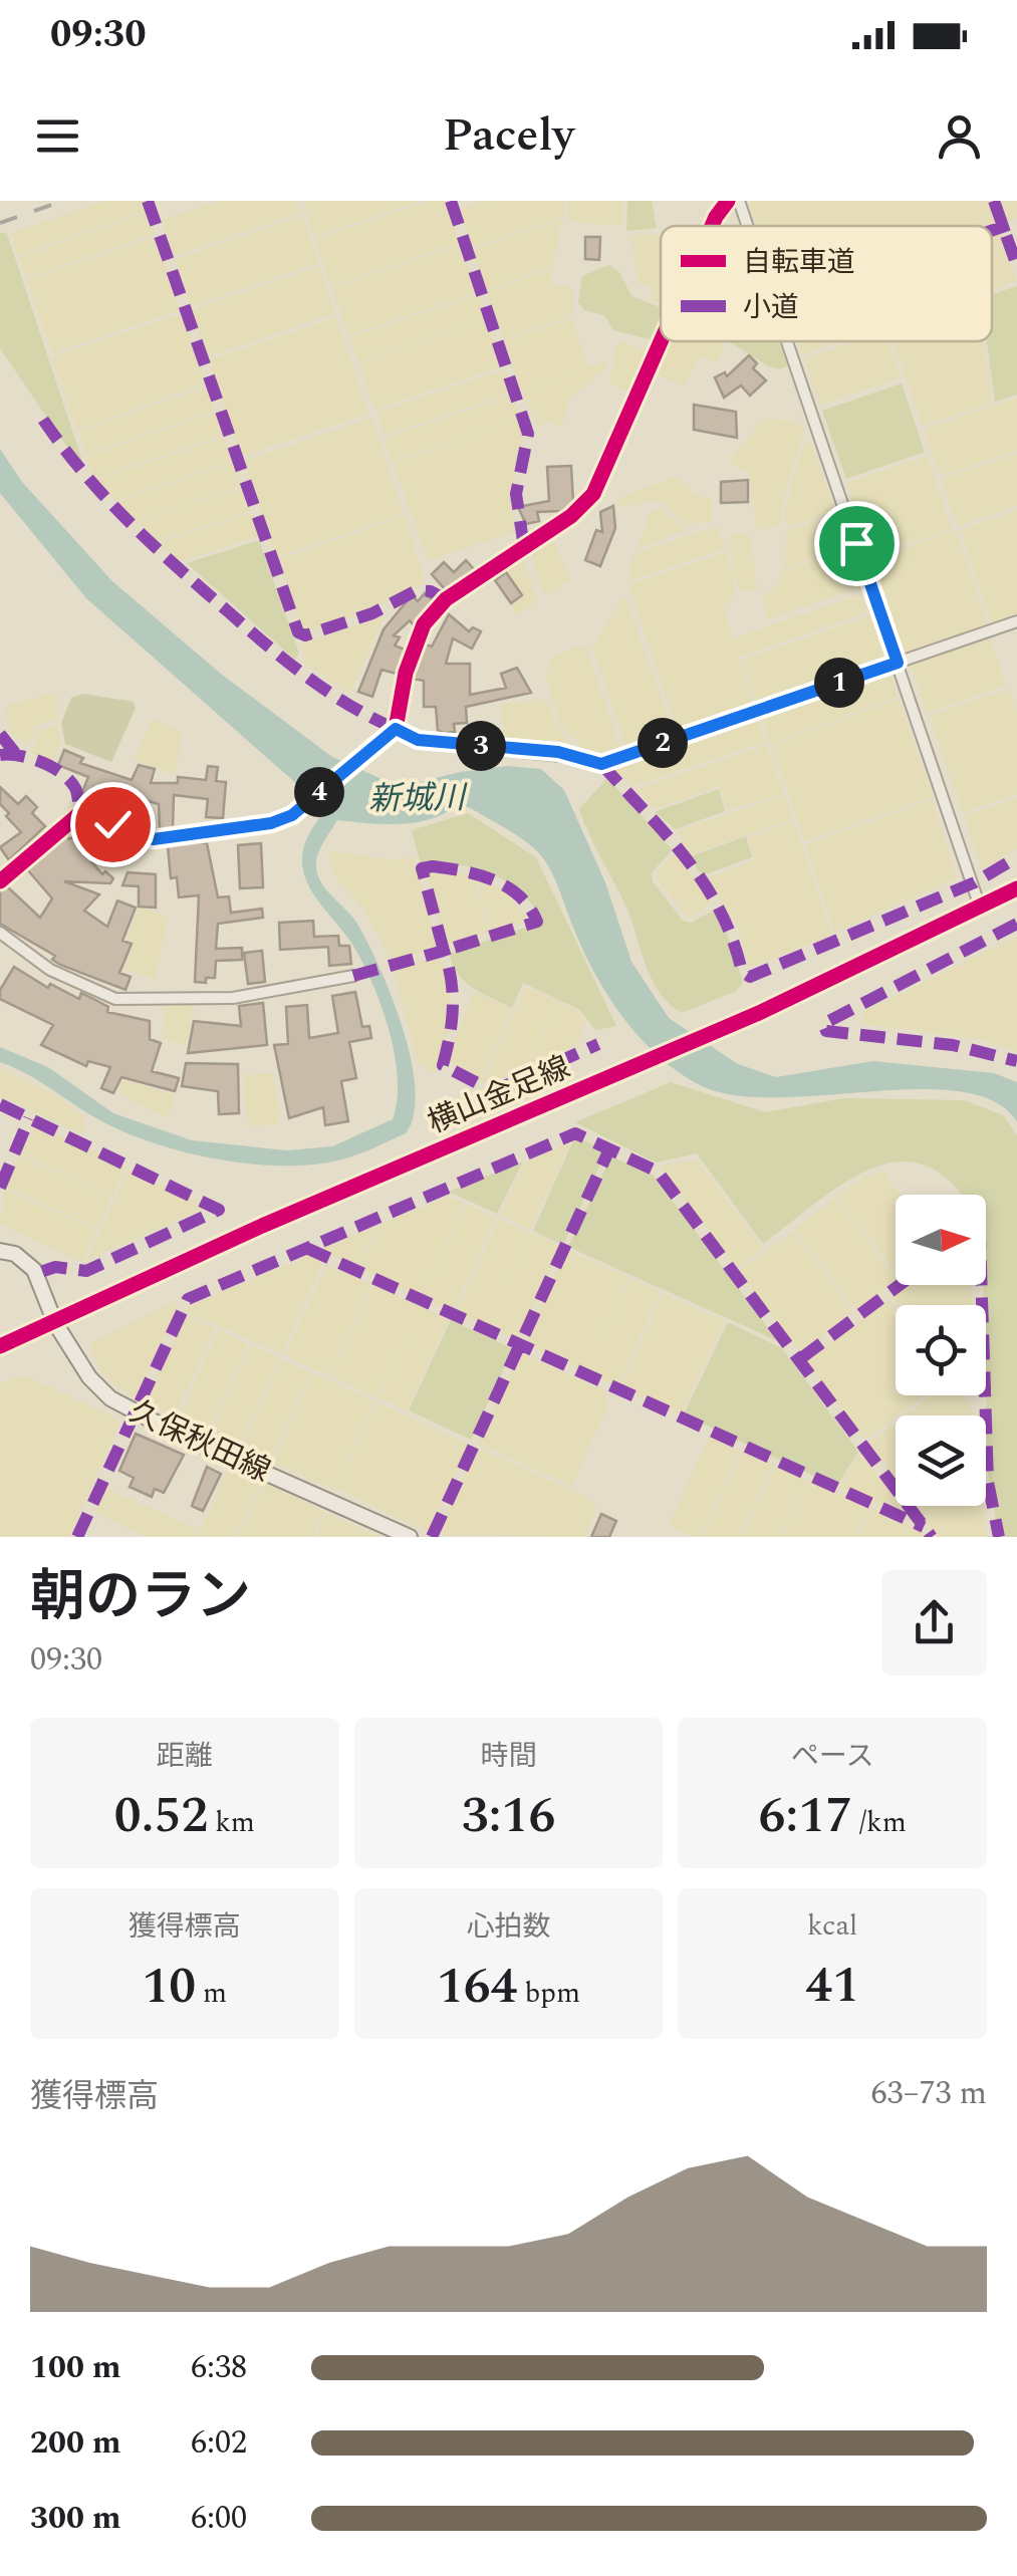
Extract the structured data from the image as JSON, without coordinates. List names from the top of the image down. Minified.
{"streets":{"street":["横山金足線","久保秋田線"]},"crossings":[["横山金足線","久保秋田線"]],"water":["新城川"],"legend":["自転車道","小道"],"north":"right","page":{"status":"09:30","header":"Pacely","pins":["1","2","3","4"],"heading":["朝のラン","09:30"],"stats":[["距離","0.52 km"],["時間","3:16"],["ペース","6:17 /km"],["獲得標高","10 m"],["心拍数","164 bpm"],["kcal","41"]],"chart":["獲得標高","63–73 m"],"list":[{"name":"100 m","note":"6:38"},{"name":"200 m","note":"6:02"},{"name":"300 m","note":"6:00"}]}}
